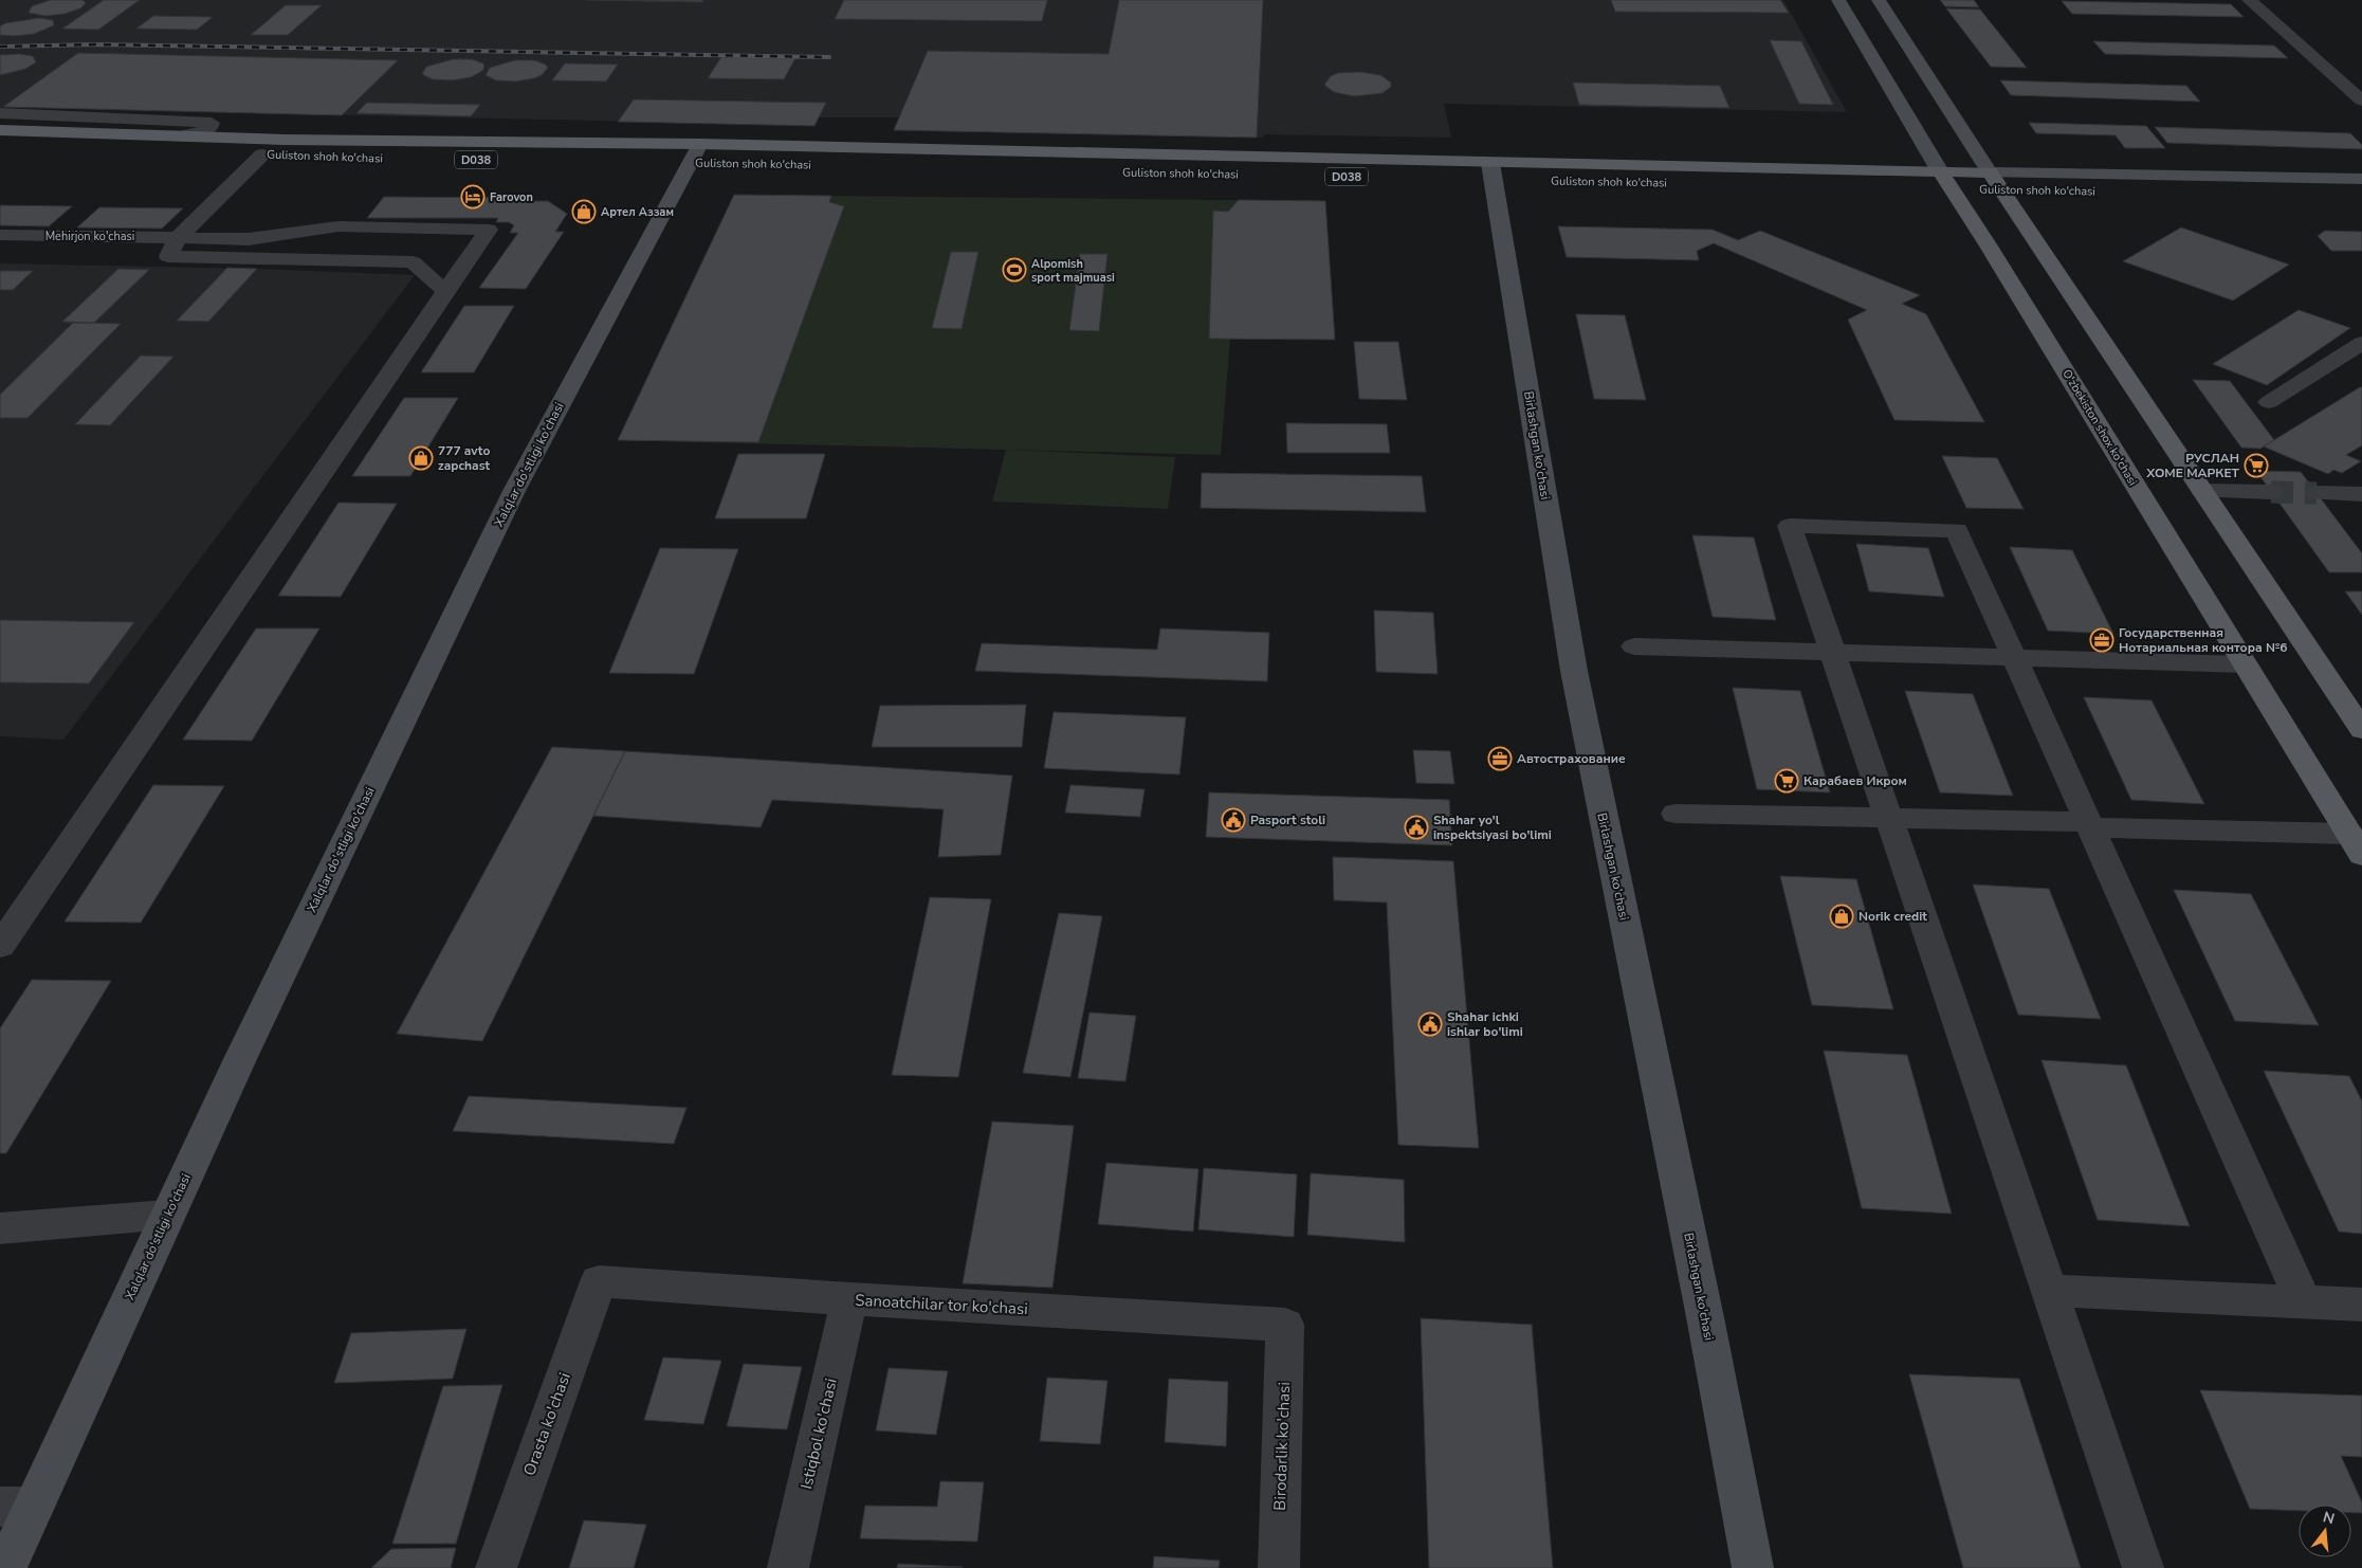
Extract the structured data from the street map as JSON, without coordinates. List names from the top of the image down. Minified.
{"streets":{"main road":["Guliston shoh ko'chasi","D038","O'zbekiston shox ko'chasi"],"street":["Mehirjon ko'chasi","Birlashgan ko'chasi","Xalqlar do'stligi ko'chasi","Sanoatchilar tor ko'chasi","Orasta ko'chasi","Istiqbol ko'chasi","Birodarlik ko'chasi"]},"crossings":[["Guliston shoh ko'chasi","O'zbekiston shox ko'chasi"],["Guliston shoh ko'chasi","Birlashgan ko'chasi"],["Guliston shoh ko'chasi","Xalqlar do'stligi ko'chasi"],["Sanoatchilar tor ko'chasi","Orasta ko'chasi"],["Sanoatchilar tor ko'chasi","Istiqbol ko'chasi"],["Sanoatchilar tor ko'chasi","Birodarlik ko'chasi"]],"places":{"hotel":["Farovon"],"shop":["Артел Аззам","777 avto zapchast","Norik credit"],"sports":["Alpomish sport majmuasi"],"supermarket":["РУСЛАН ХОМЕ МАРКЕТ","Карабаев Икром"],"office":["Государственная Нотариальная контора №6","Автострахование"],"public building":["Pasport stoli","Shahar yo'l inspektsiyasi bo'limi","Shahar ichki ishlar bo'limi"]},"north":"top"}
